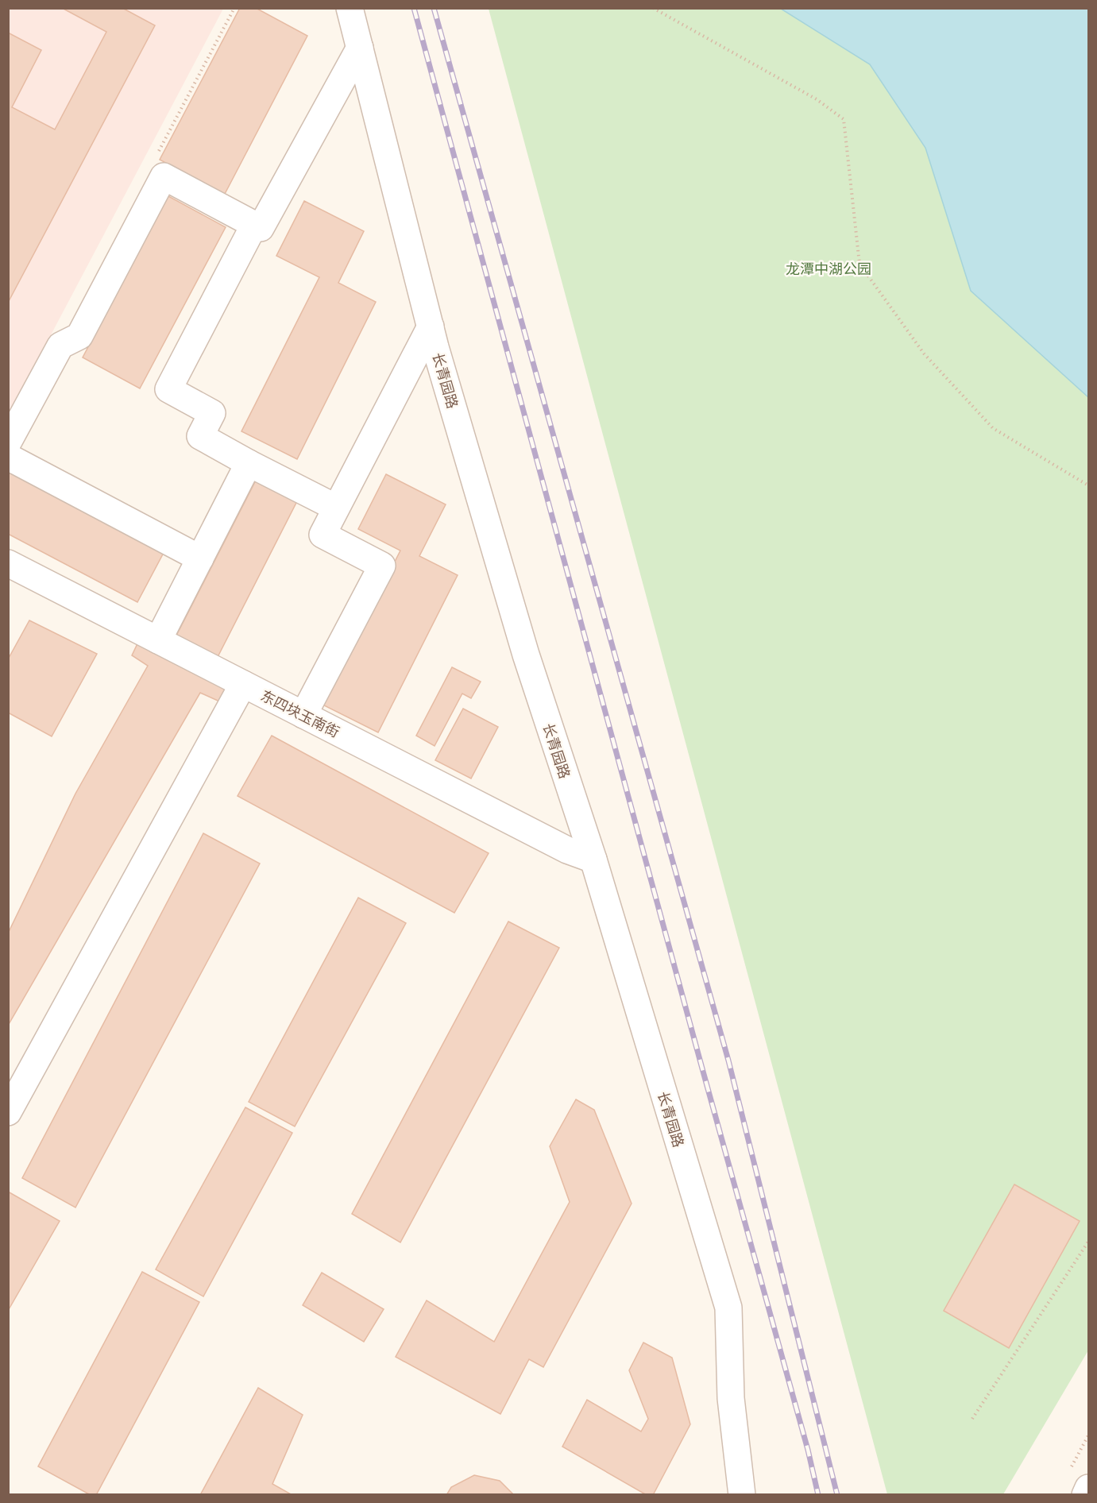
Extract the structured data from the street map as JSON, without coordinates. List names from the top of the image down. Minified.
{"streets":{"street":["长青园路","东四块玉南街"]},"crossings":[["长青园路","东四块玉南街"]],"parks":["龙潭中湖公园"]}
